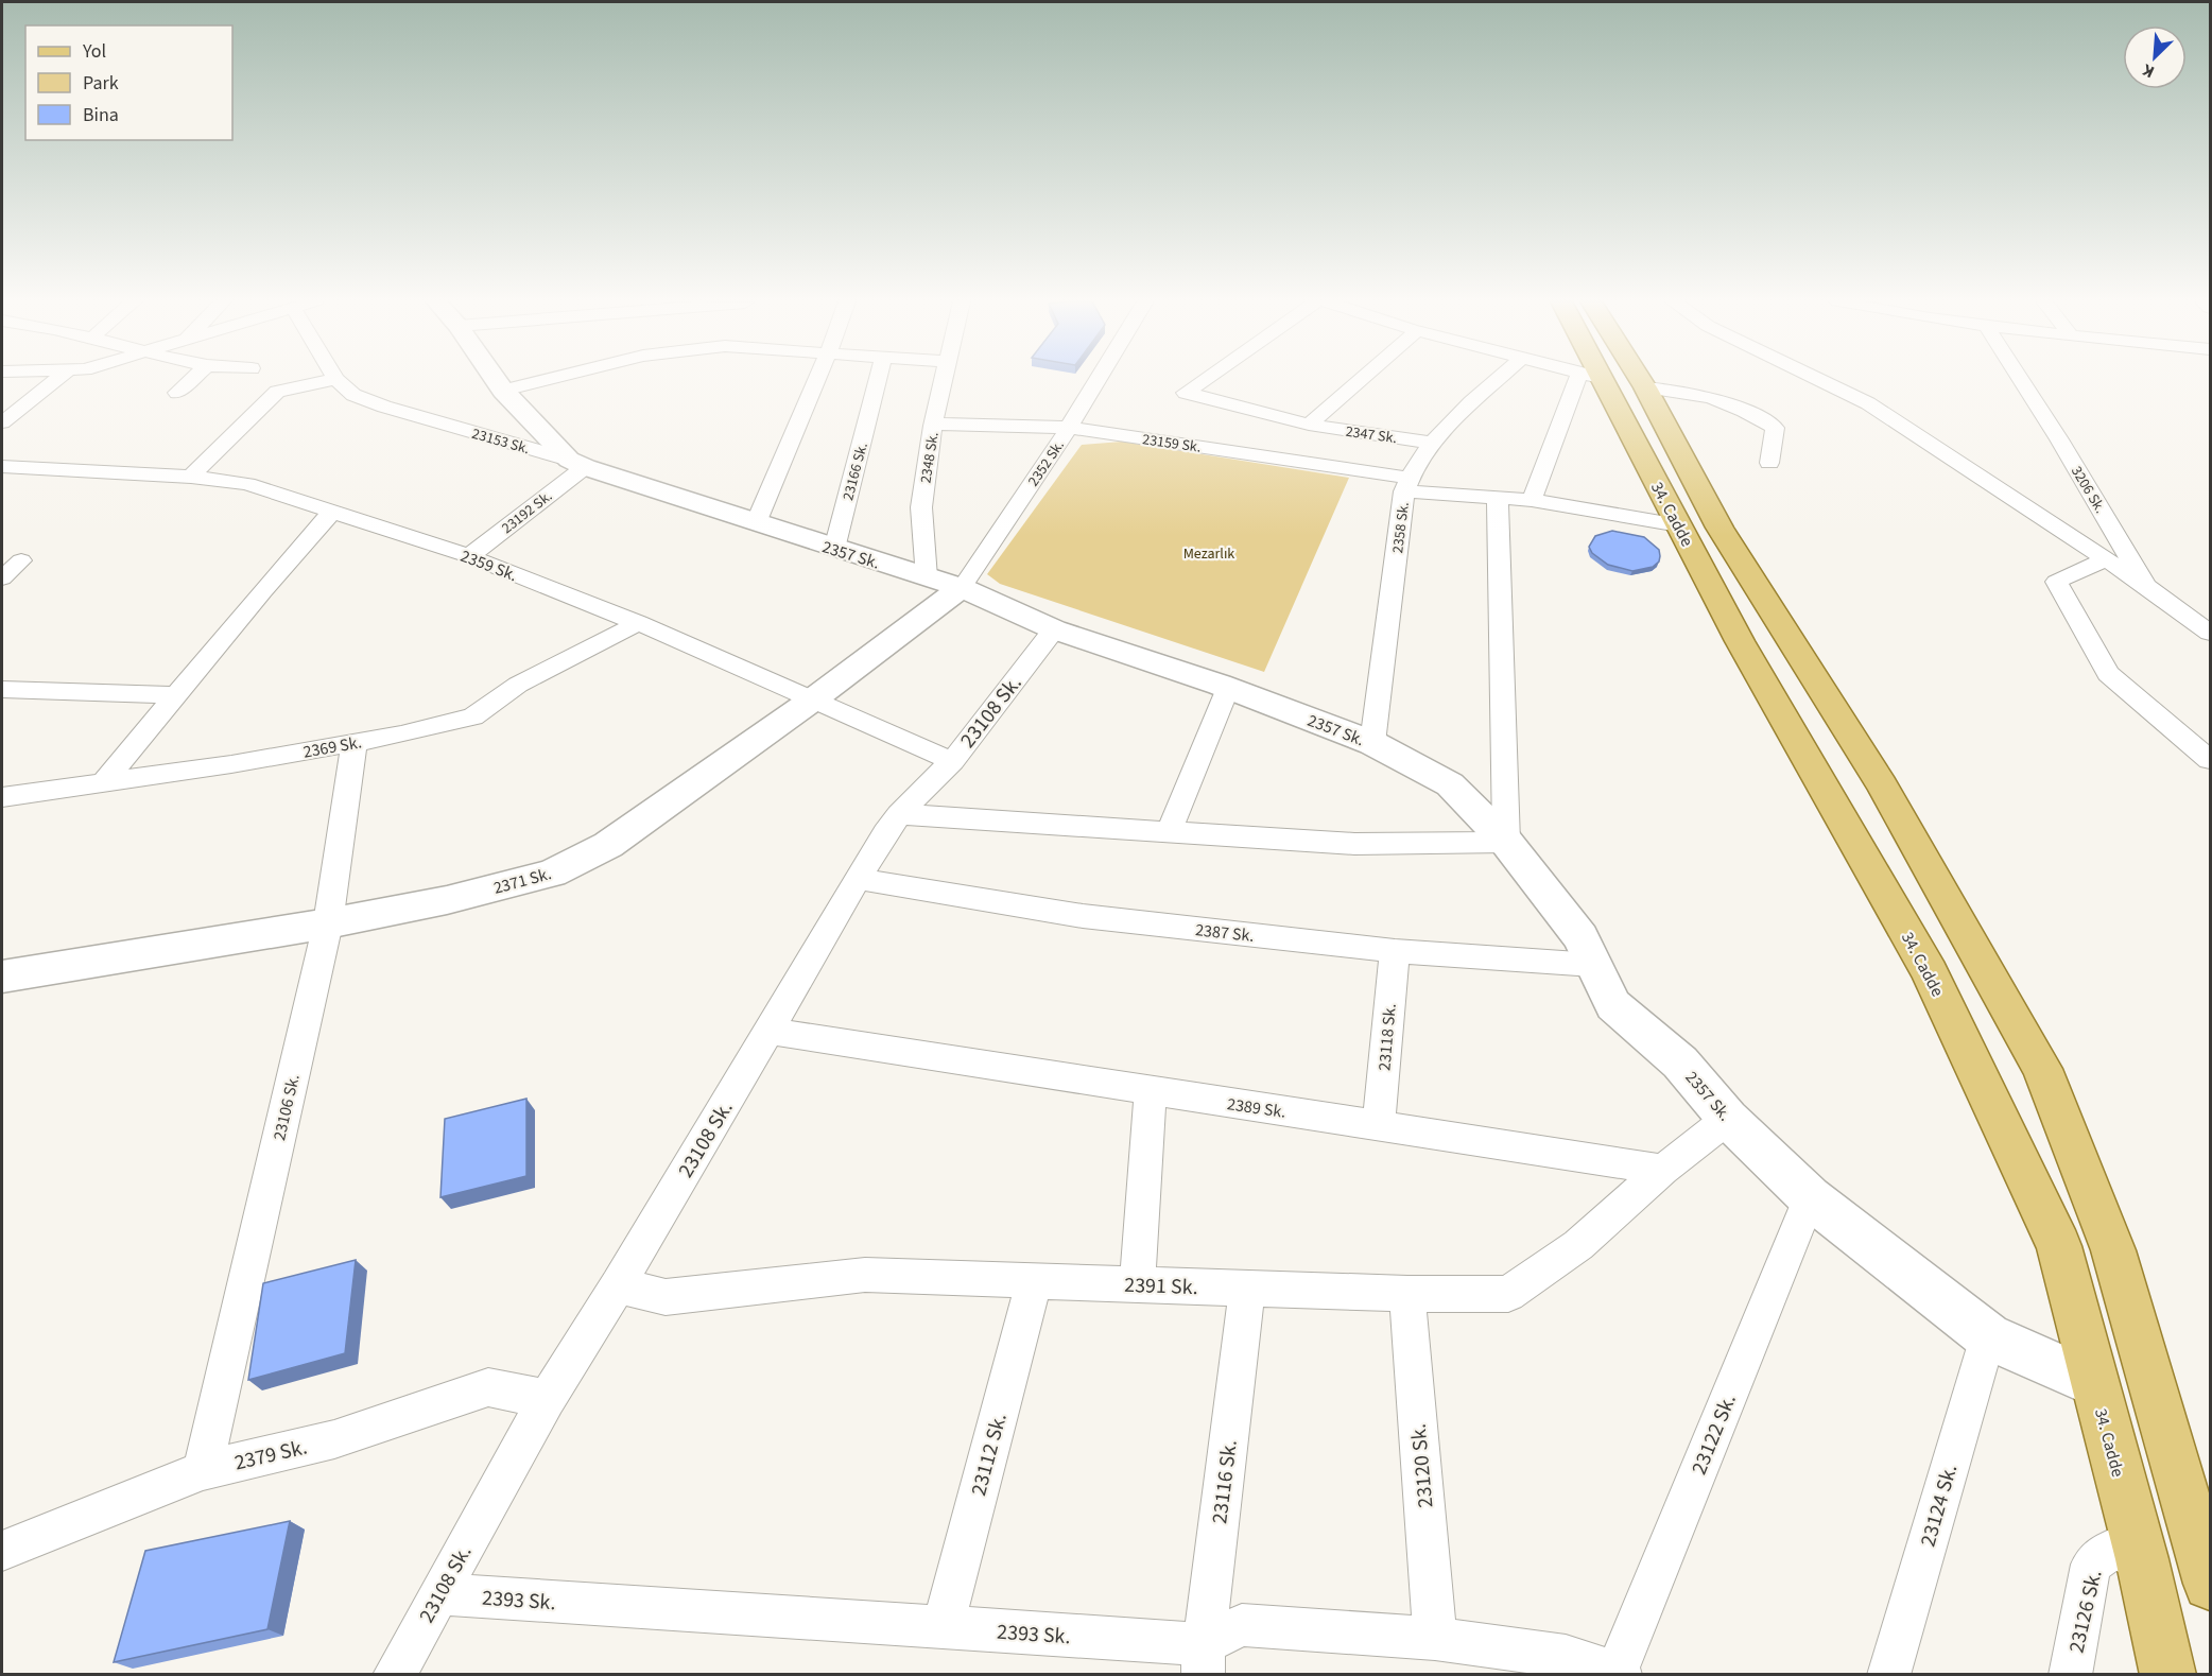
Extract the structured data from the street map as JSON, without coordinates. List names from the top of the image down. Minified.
{"streets":{"main road":["34. Cadde"],"street":["2347 Sk.","23153 Sk.","23159 Sk.","2348 Sk.","2352 Sk.","23166 Sk.","3206 Sk.","23192 Sk.","2358 Sk.","2357 Sk.","2359 Sk.","23108 Sk.","2369 Sk.","2371 Sk.","2387 Sk.","23118 Sk.","23106 Sk.","2389 Sk.","2391 Sk.","23122 Sk.","2379 Sk.","23112 Sk.","23120 Sk.","23116 Sk.","23124 Sk.","2393 Sk.","23126 Sk."]},"crossings":[["2347 Sk.","2358 Sk."],["23153 Sk.","23192 Sk."],["23153 Sk.","2357 Sk."],["23159 Sk.","2348 Sk."],["23159 Sk.","2352 Sk."],["23159 Sk.","34. Cadde"],["23159 Sk.","2358 Sk."],["2348 Sk.","2357 Sk."],["2352 Sk.","2357 Sk."],["2352 Sk.","2371 Sk."],["23166 Sk.","2357 Sk."],["23192 Sk.","2357 Sk."],["23192 Sk.","2359 Sk."],["34. Cadde","2357 Sk."],["34. Cadde","23126 Sk."],["2358 Sk.","2357 Sk."],["2357 Sk.","23108 Sk."],["2357 Sk.","2371 Sk."],["2357 Sk.","2387 Sk."],["2357 Sk.","23122 Sk."],["2357 Sk.","23124 Sk."],["2359 Sk.","23108 Sk."],["2359 Sk.","2369 Sk."],["2359 Sk.","2371 Sk."],["23108 Sk.","2387 Sk."],["23108 Sk.","2389 Sk."],["23108 Sk.","2391 Sk."],["23108 Sk.","2379 Sk."],["23108 Sk.","2393 Sk."],["2369 Sk.","23106 Sk."],["2371 Sk.","23106 Sk."],["2387 Sk.","23118 Sk."],["23118 Sk.","2389 Sk."],["23106 Sk.","2379 Sk."],["2389 Sk.","2391 Sk."],["2391 Sk.","23112 Sk."],["2391 Sk.","23120 Sk."],["2391 Sk.","23116 Sk."],["23112 Sk.","2393 Sk."],["23116 Sk.","2393 Sk."]],"parks":["Mezarlık"],"legend":["Yol","Park","Bina"],"north":"bottom left"}
